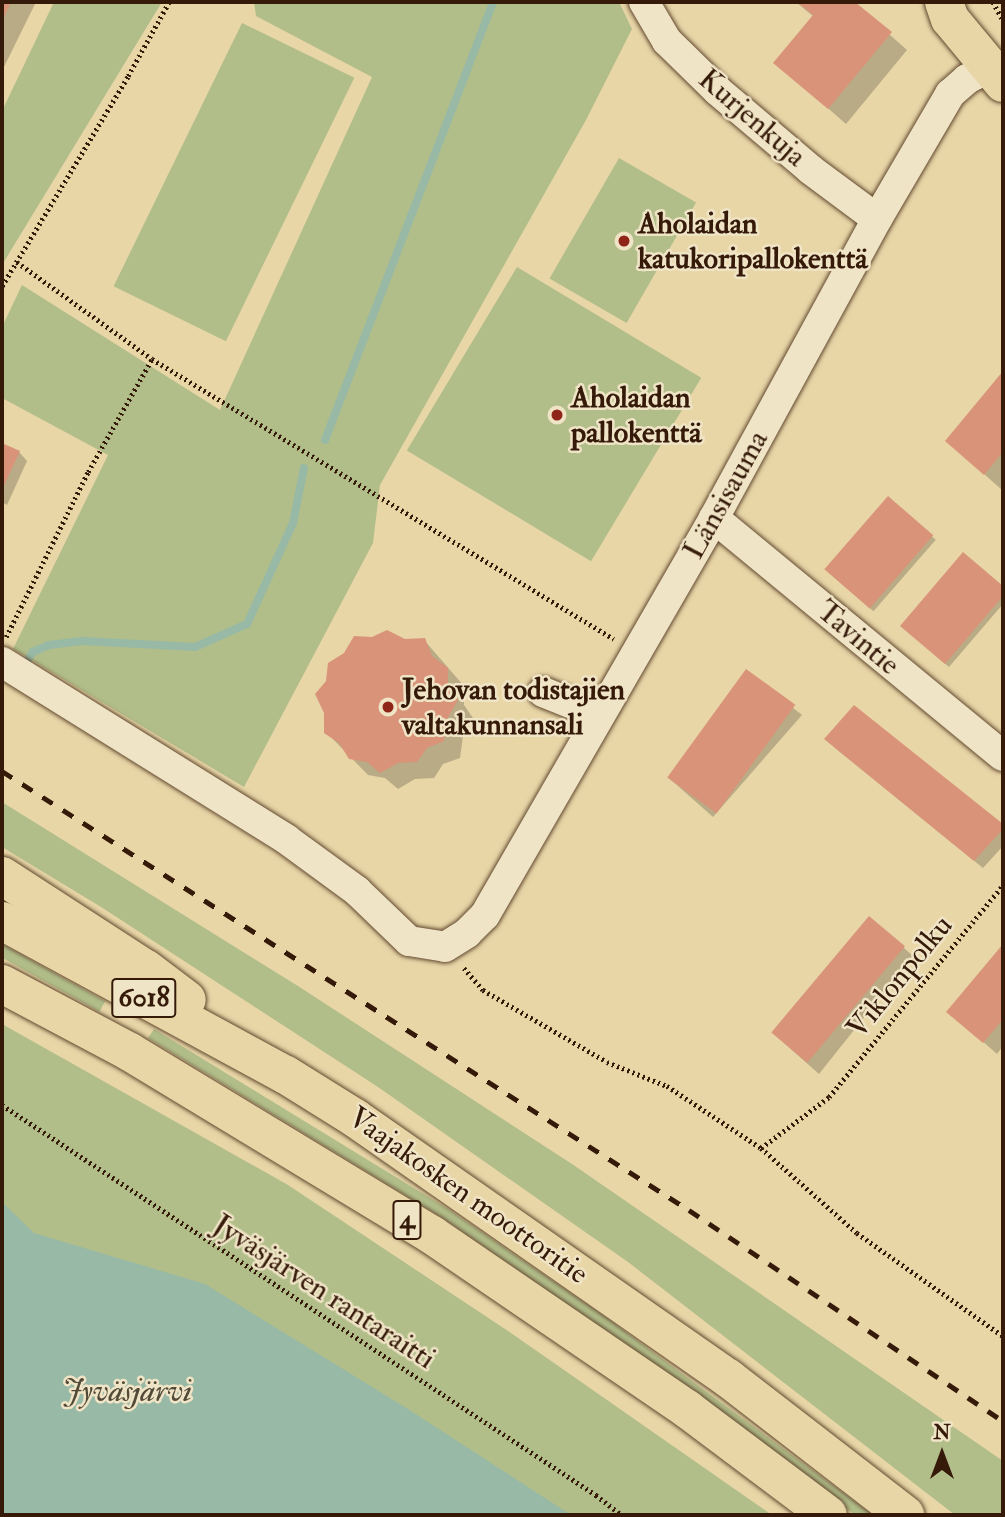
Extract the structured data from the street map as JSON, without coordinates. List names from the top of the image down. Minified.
{"streets":{"main road":["6018","Vaajakosken moottoritie","4"],"street":["Kurjenkuja","Länsisauma","Tavintie"],"path":["Viklonpolku","Jyväsjärven rantaraitti"]},"crossings":[["Kurjenkuja","Länsisauma"],["Länsisauma","Tavintie"],["Vaajakosken moottoritie","4"]],"water":["Jyväsjärvi"],"places":["Aholaidan katukoripallokenttä","Aholaidan pallokenttä","Jehovan todistajien valtakunnansali"],"north":"top"}
